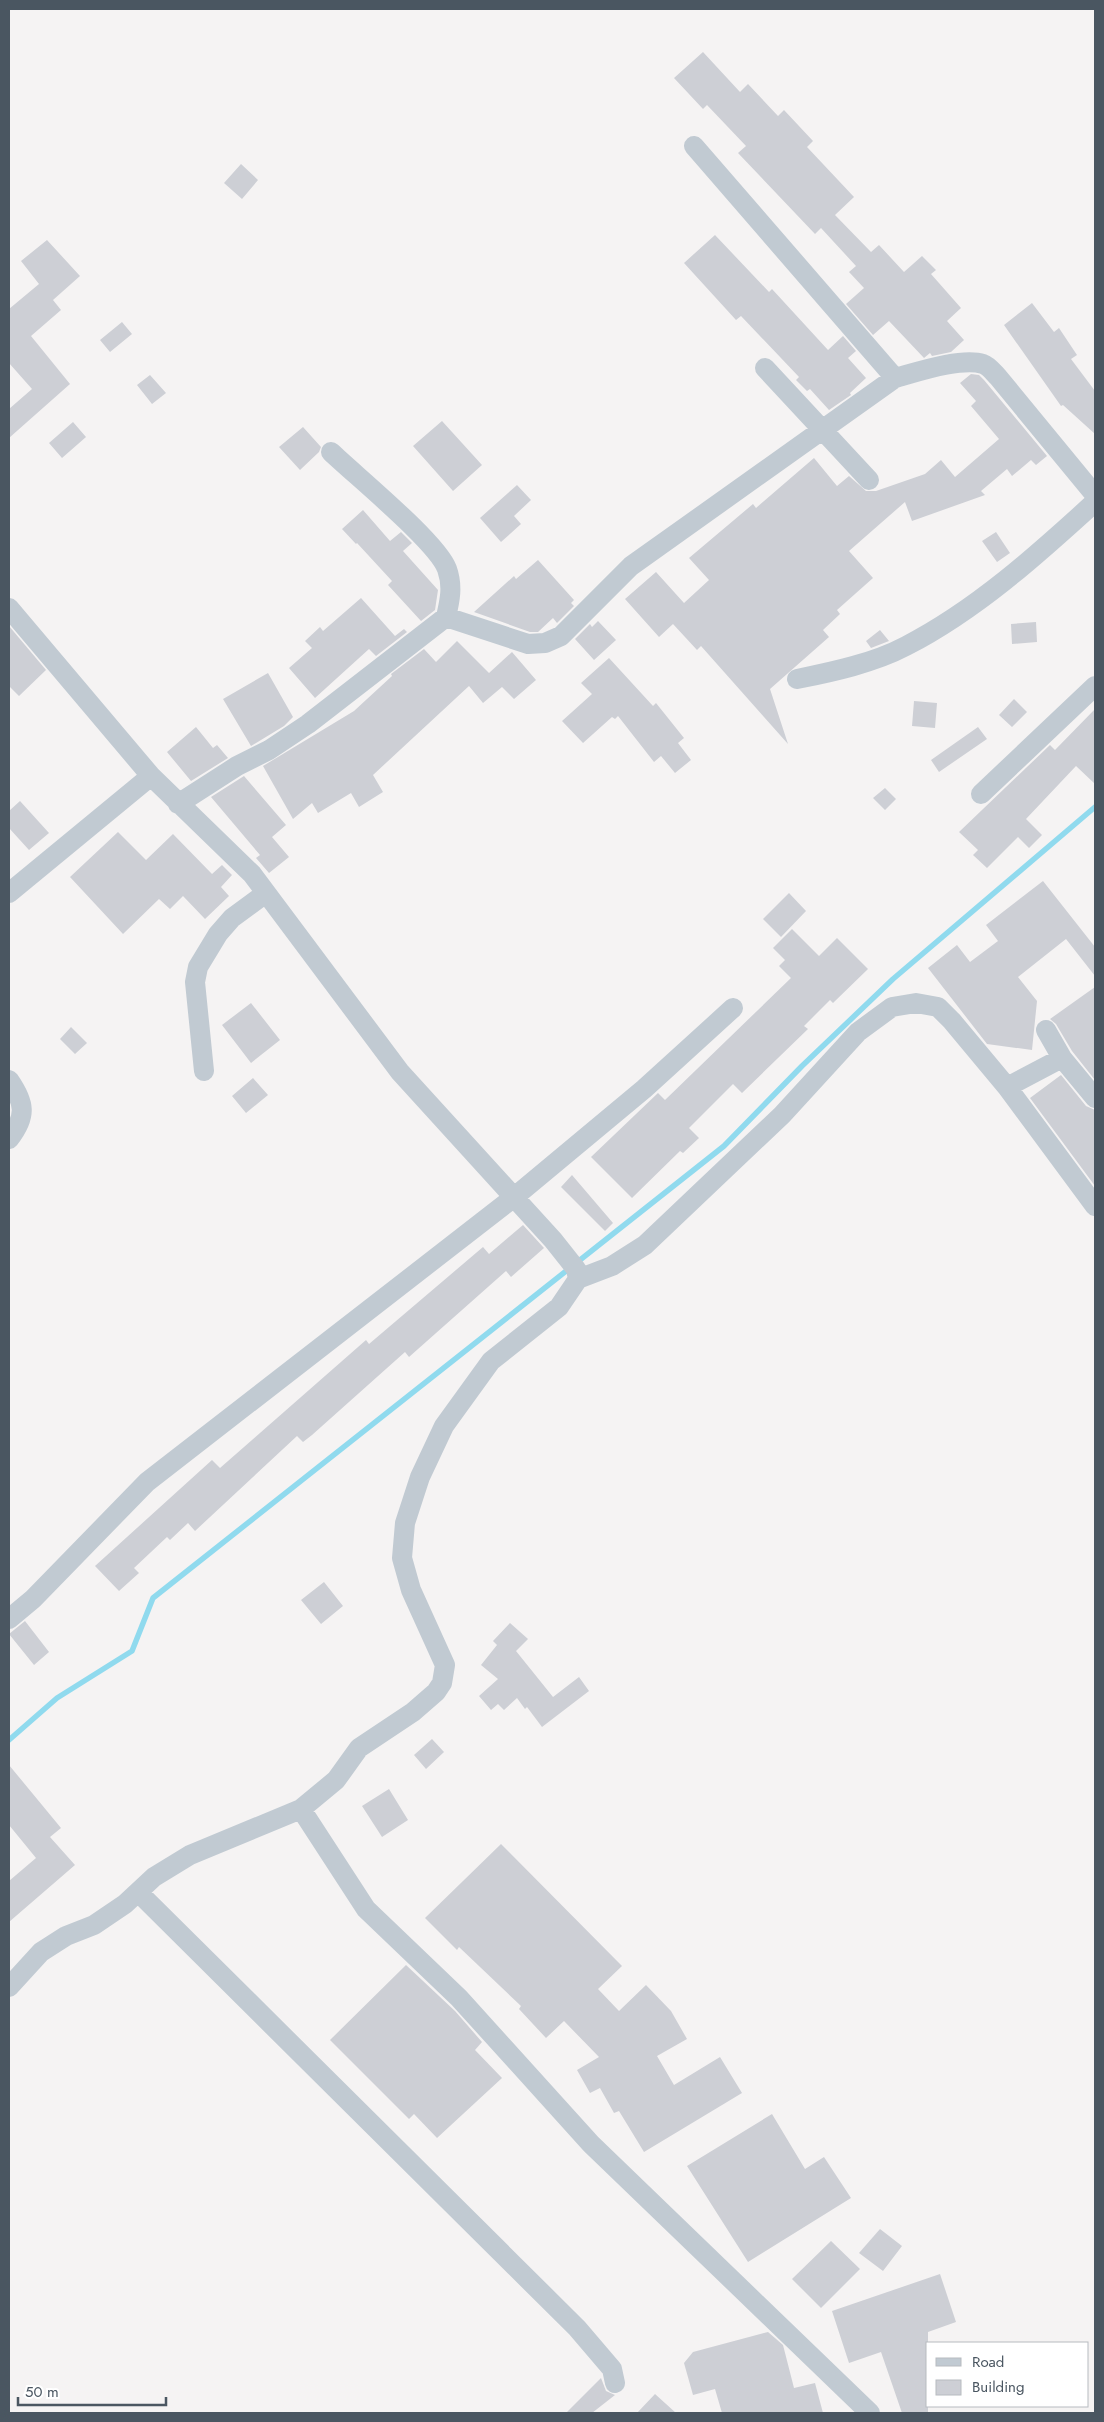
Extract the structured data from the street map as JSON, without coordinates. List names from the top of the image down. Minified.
{"legend":["Road","Building"],"scale_bar":"50 m"}
